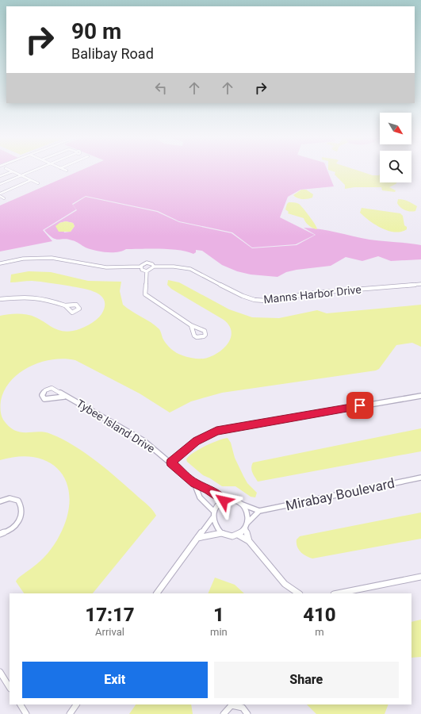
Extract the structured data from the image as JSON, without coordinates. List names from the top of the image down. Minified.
{"streets":{"street":["Manns Harbor Drive","Tybee Island Drive","Mirabay Boulevard"]},"north":"bottom right","page":{"turn":["90 m","Balibay Road"],"eta":["17:17","Arrival","1","min","410","m"],"buttons":["Exit","Share"]}}
